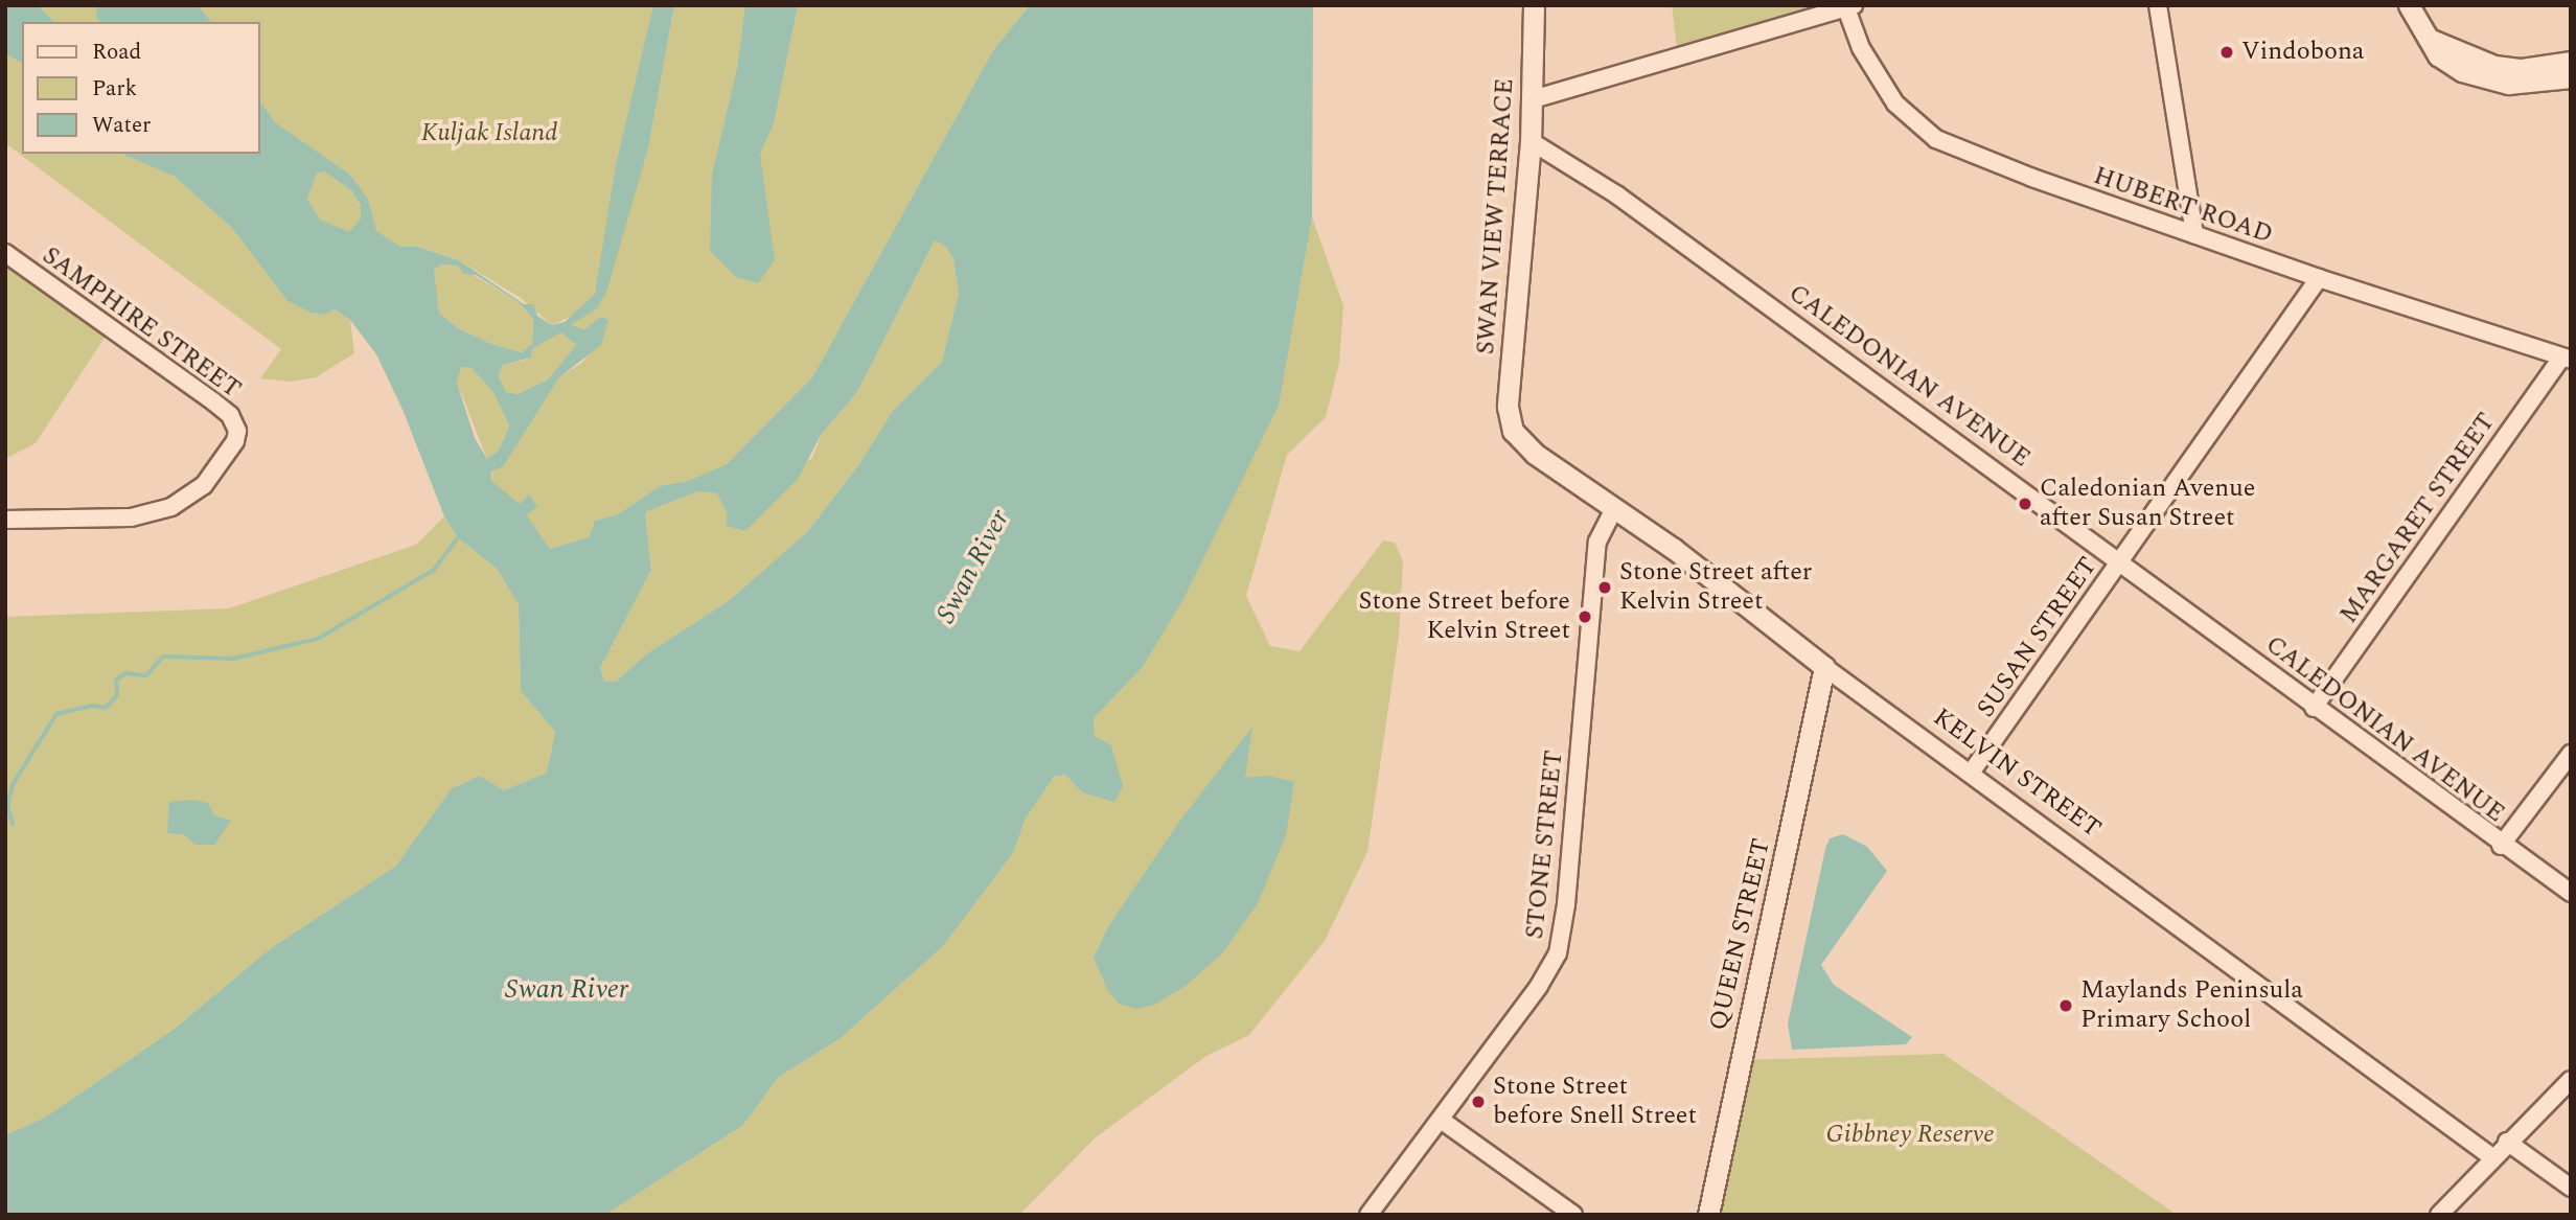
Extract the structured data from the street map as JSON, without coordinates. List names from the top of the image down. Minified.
{"streets":{"street":["HUBERT ROAD","SWAN VIEW TERRACE","SAMPHIRE STREET","CALEDONIAN AVENUE","MARGARET STREET","SUSAN STREET","KELVIN STREET","STONE STREET","QUEEN STREET"]},"crossings":[["HUBERT ROAD","MARGARET STREET"],["HUBERT ROAD","SUSAN STREET"],["SWAN VIEW TERRACE","CALEDONIAN AVENUE"],["SWAN VIEW TERRACE","KELVIN STREET"],["CALEDONIAN AVENUE","MARGARET STREET"],["CALEDONIAN AVENUE","SUSAN STREET"],["SUSAN STREET","KELVIN STREET"],["KELVIN STREET","STONE STREET"],["KELVIN STREET","QUEEN STREET"]],"water":["Swan River"],"parks":["Kuljak Island","Gibbney Reserve"],"places":["Vindobona","Caledonian Avenue after Susan Street","Stone Street after Kelvin Street","Stone Street before Kelvin Street","Maylands Peninsula Primary School","Stone Street before Snell Street"],"legend":["Road","Park","Water"]}
